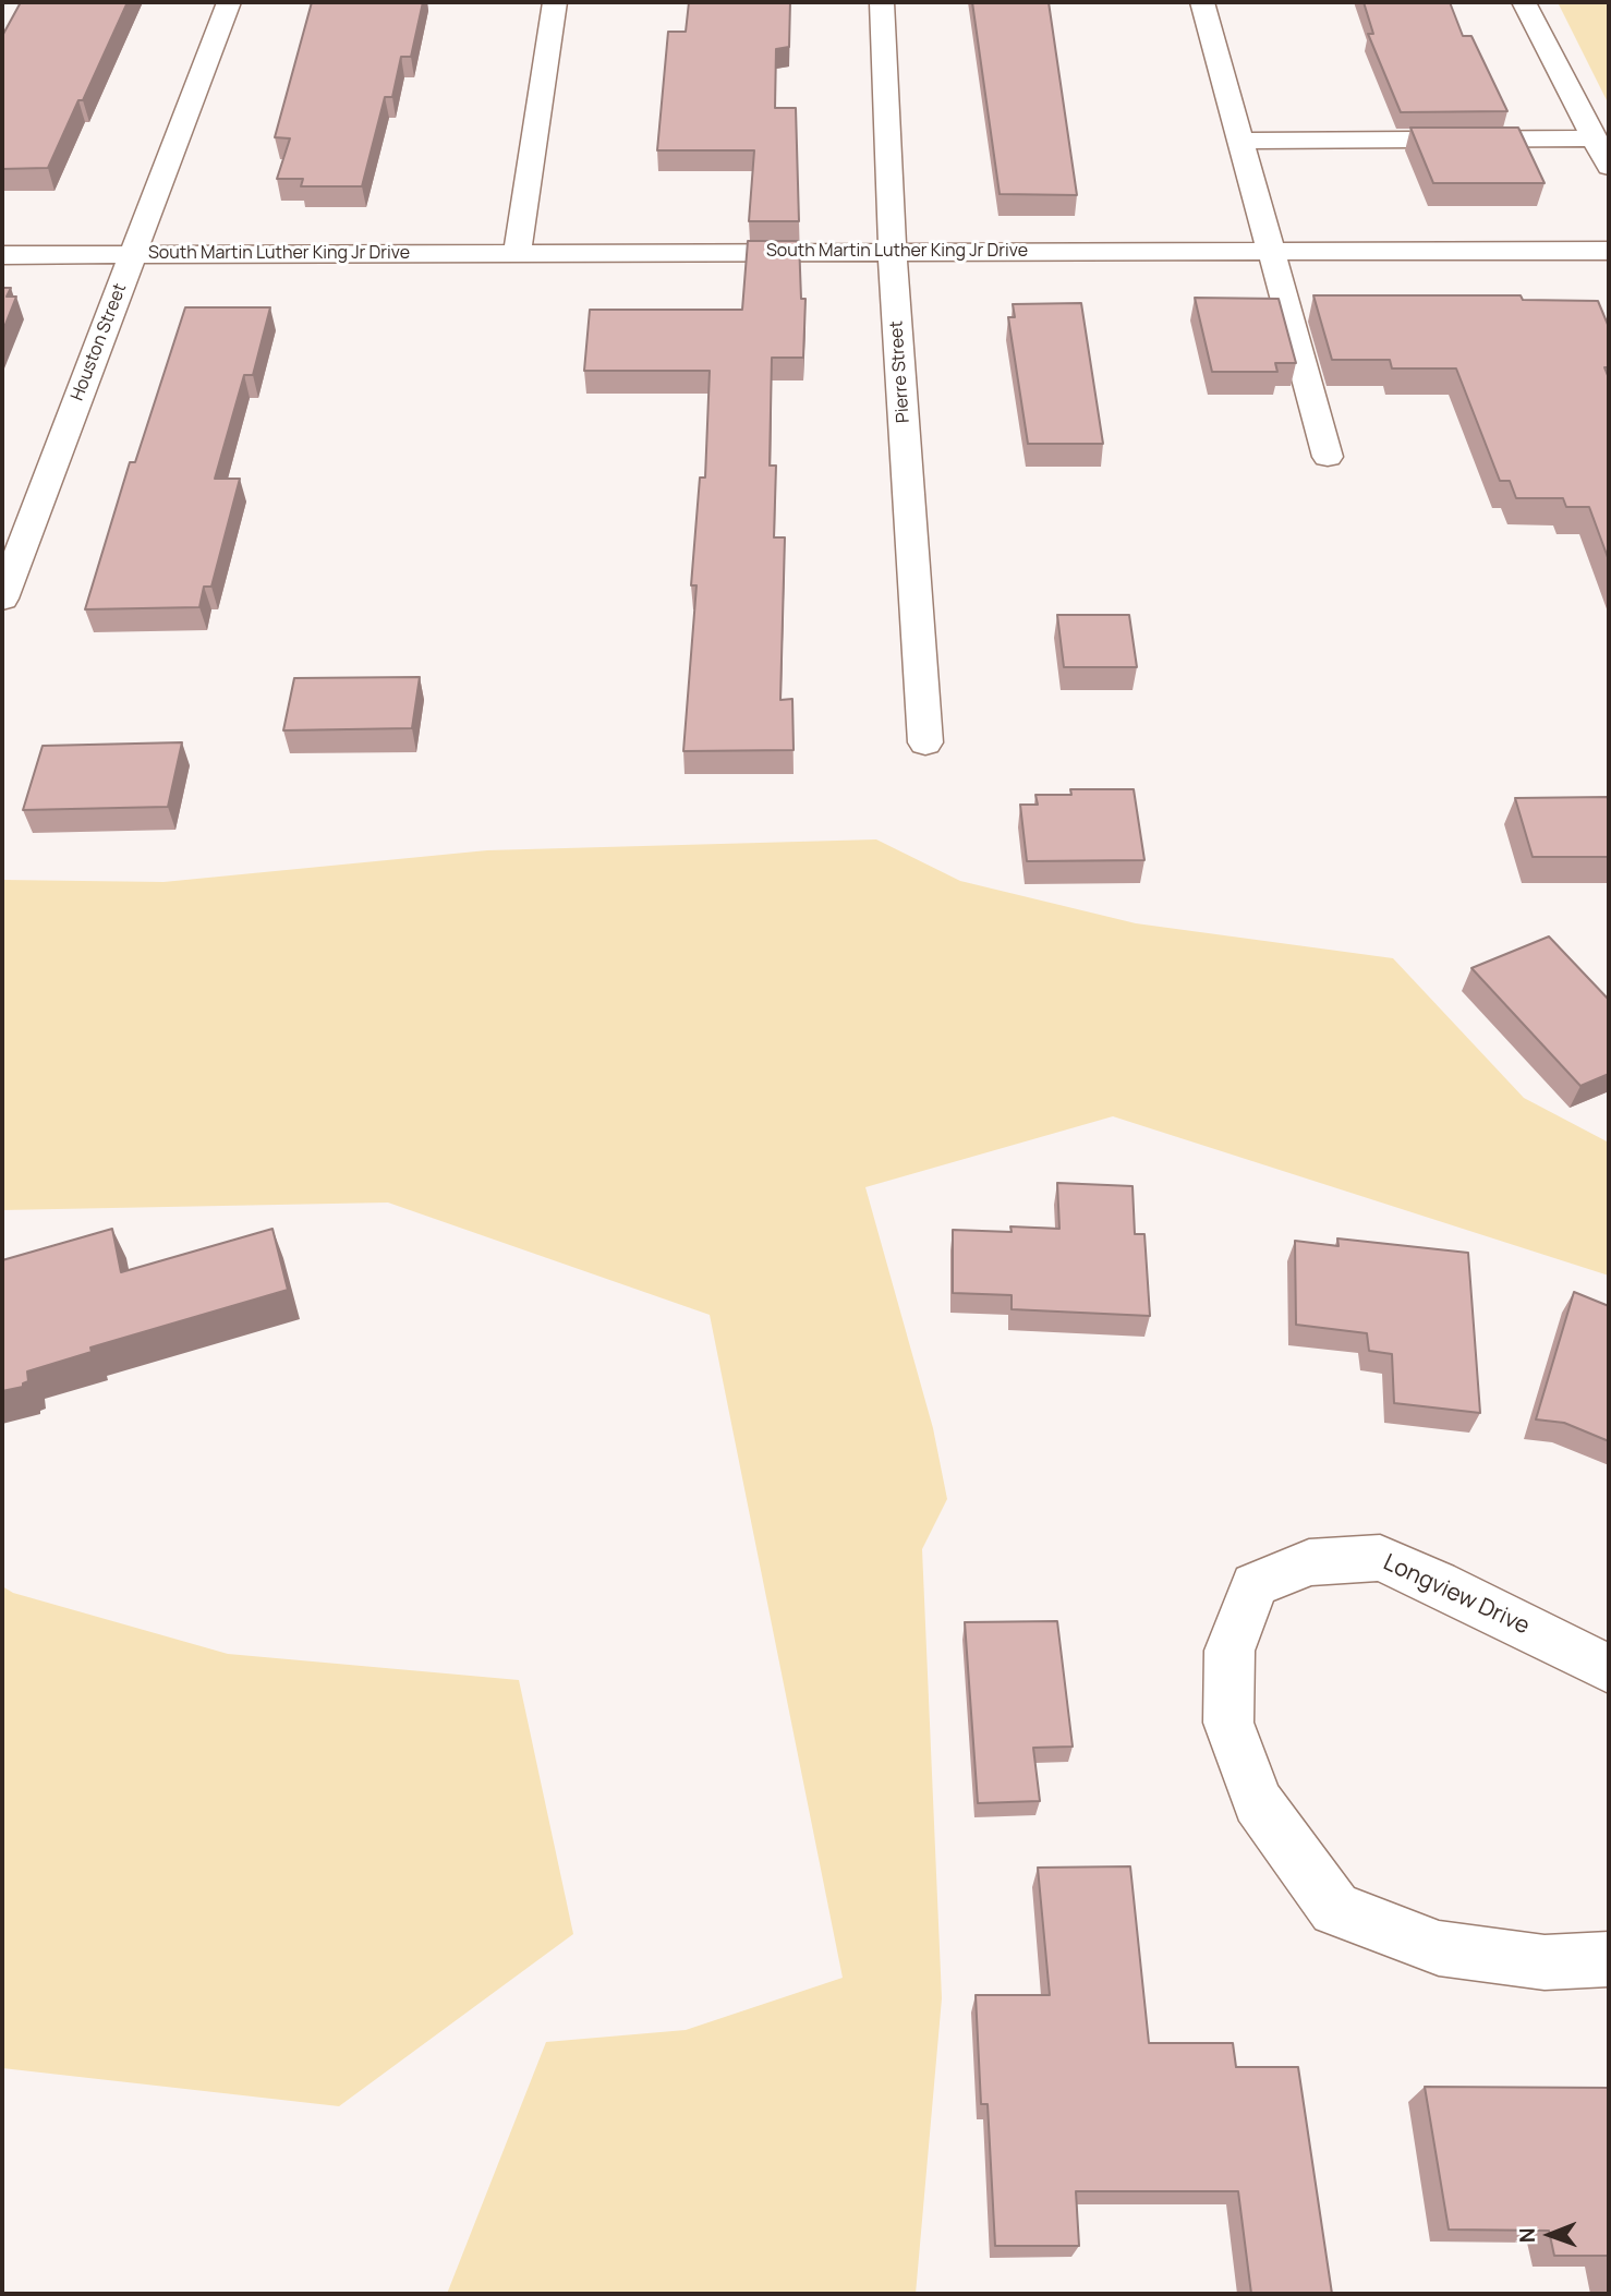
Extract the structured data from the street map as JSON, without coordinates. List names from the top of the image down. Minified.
{"streets":{"street":["South Martin Luther King Jr Drive","Houston Street","Pierre Street","Longview Drive"]},"crossings":[["South Martin Luther King Jr Drive","Houston Street"],["South Martin Luther King Jr Drive","Pierre Street"]],"north":"left"}
